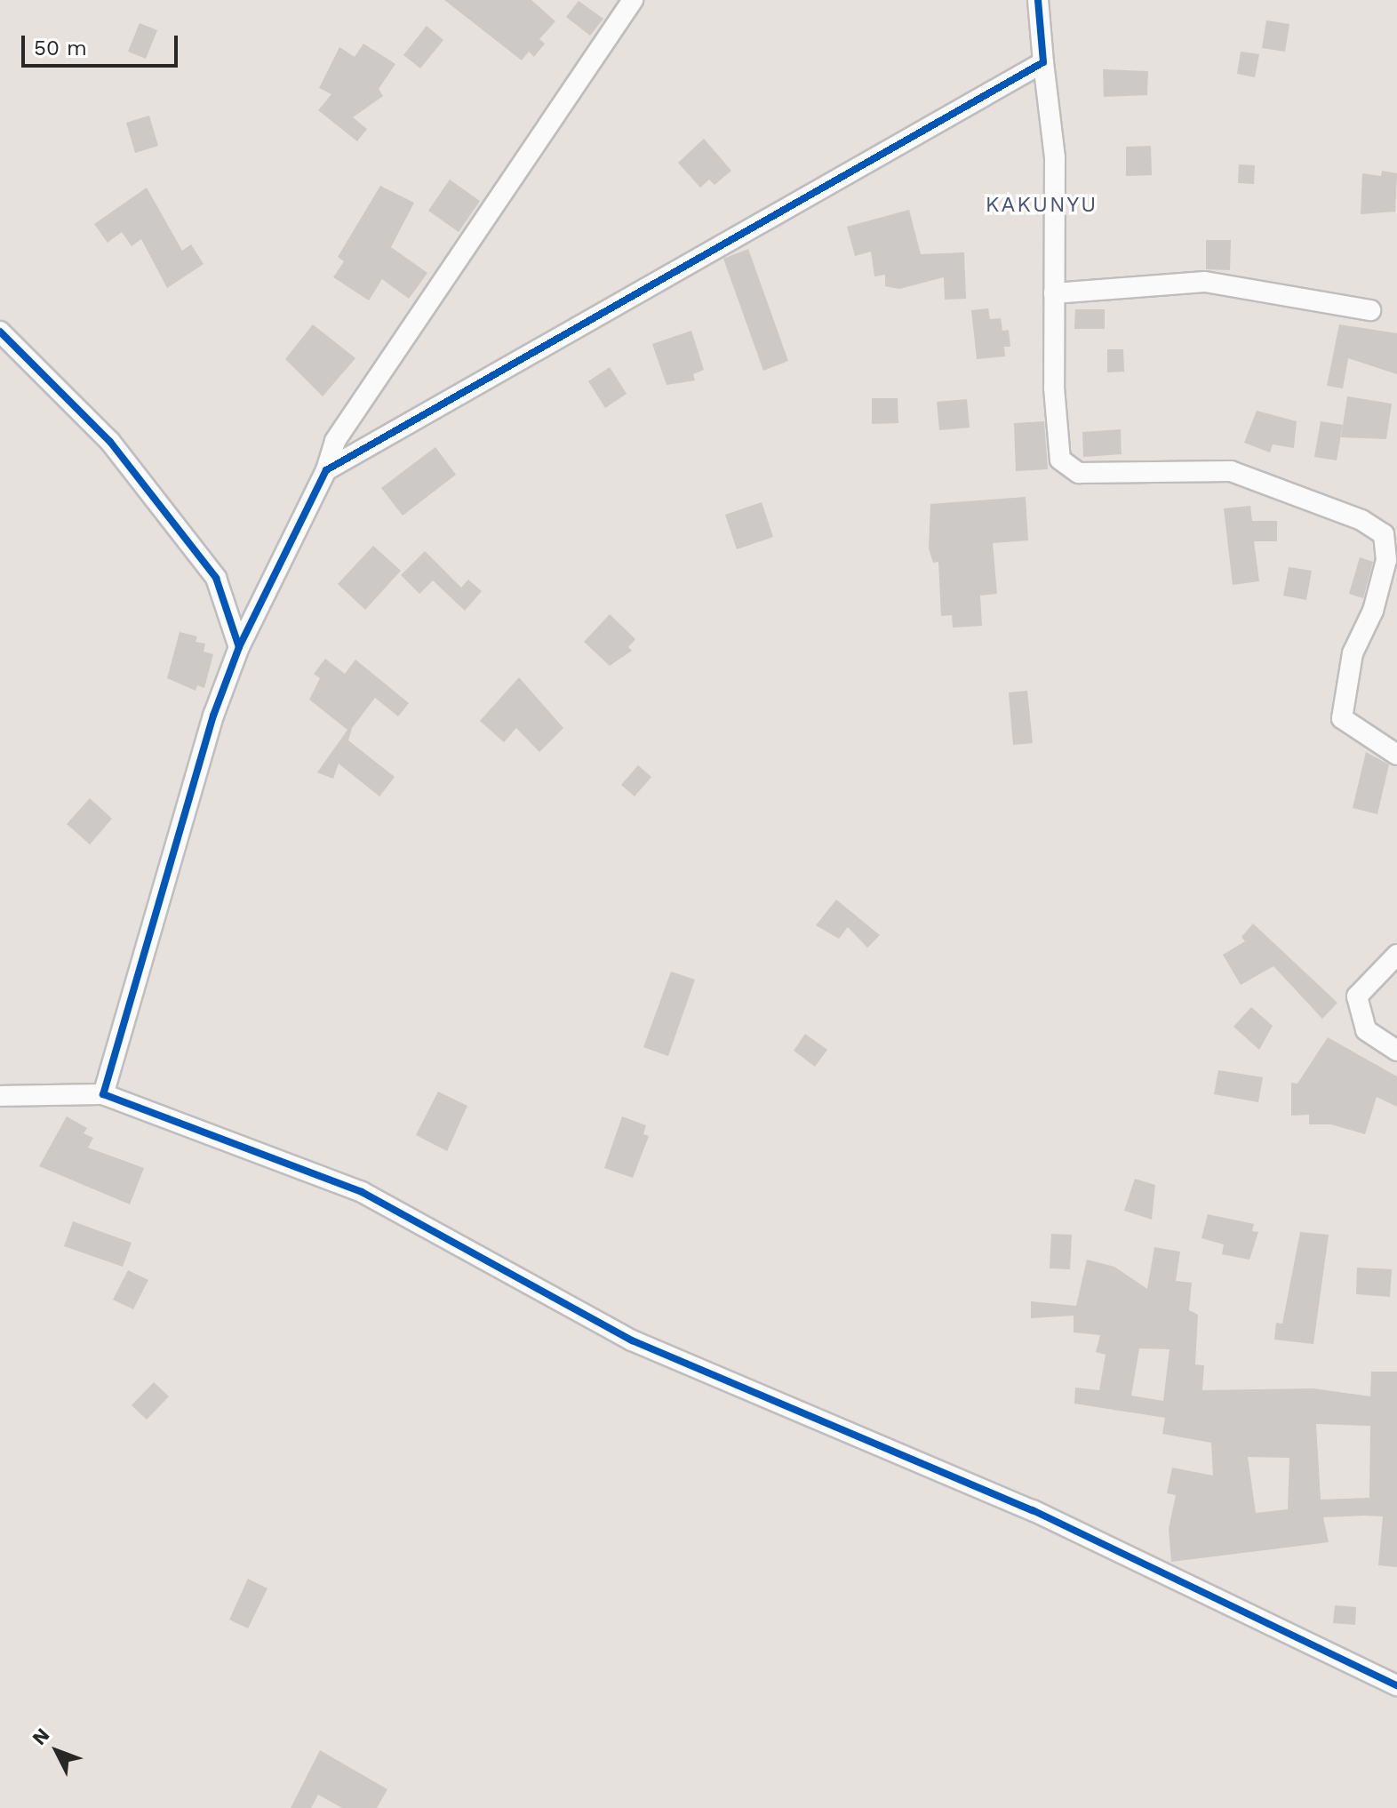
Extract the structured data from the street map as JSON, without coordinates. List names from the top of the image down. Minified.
{"districts":["KAKUNYU"],"scale_bar":"50 m","north":"top left"}
